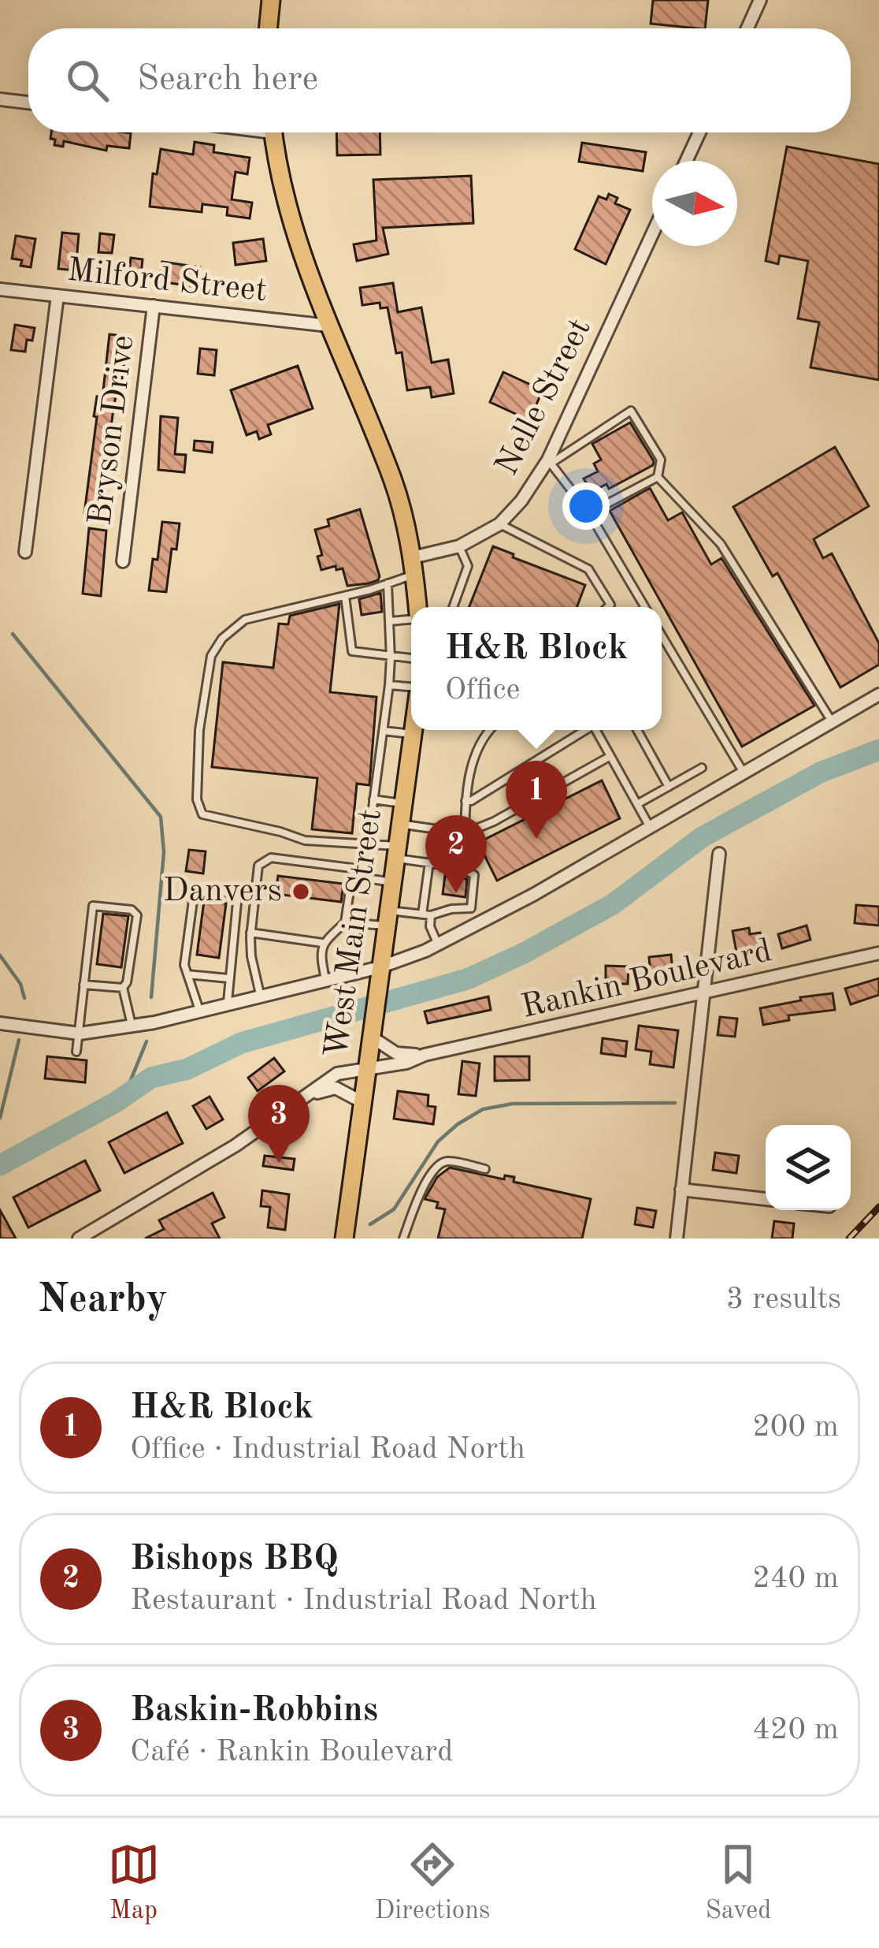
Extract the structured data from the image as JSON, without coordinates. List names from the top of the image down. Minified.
{"streets":{"main road":["West Main Street"],"street":["Milford Street","Nelle Street","Bryson Drive","Rankin Boulevard"]},"crossings":[["Milford Street","Bryson Drive"],["West Main Street","Rankin Boulevard"]],"places":["Danvers"],"north":"right","page":{"search":"Search here","popup":["H&R Block","Office"],"pins":["1","2","3"],"heading":["Nearby","3 results"],"list":[{"mark":"1","name":"H&R Block","note":"Office · Industrial Road North","value":"200 m"},{"mark":"2","name":"Bishops BBQ","note":"Restaurant · Industrial Road North","value":"240 m"},{"mark":"3","name":"Baskin-Robbins","note":"Café · Rankin Boulevard","value":"420 m"}],"nav":["Map","Directions","Saved"]}}
